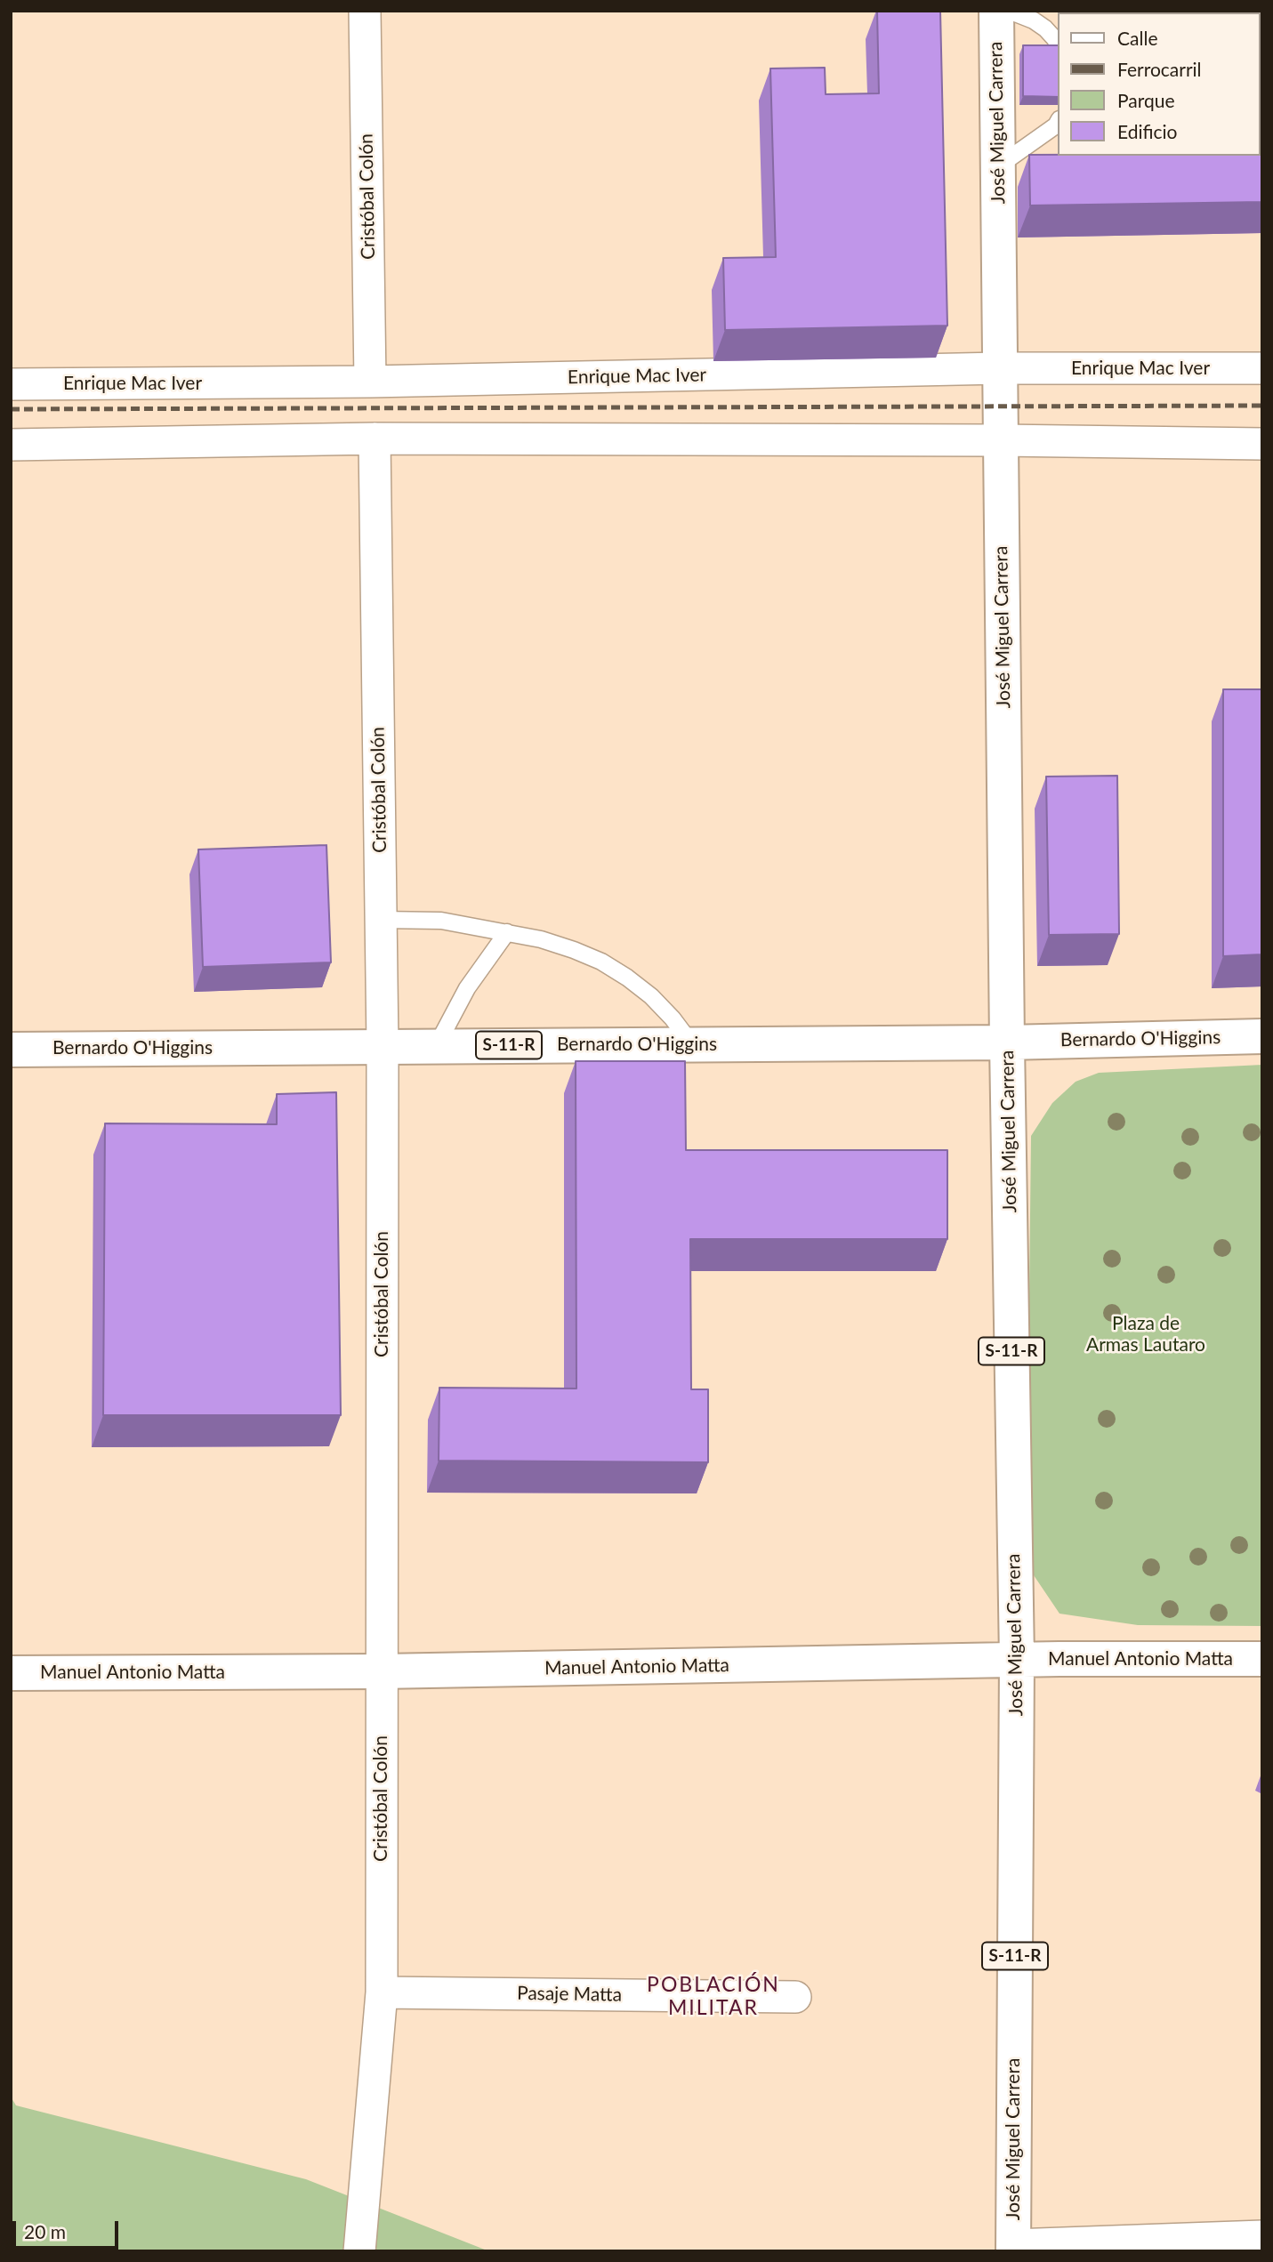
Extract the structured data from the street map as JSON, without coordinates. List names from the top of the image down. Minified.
{"streets":{"main road":["José Miguel Carrera","Bernardo O'Higgins","S-11-R","Manuel Antonio Matta"],"street":["Cristóbal Colón","Enrique Mac Iver","Pasaje Matta"]},"crossings":[["José Miguel Carrera","Enrique Mac Iver"],["José Miguel Carrera","Bernardo O'Higgins"],["José Miguel Carrera","Manuel Antonio Matta"],["Cristóbal Colón","Enrique Mac Iver"],["Cristóbal Colón","Bernardo O'Higgins"],["Cristóbal Colón","Manuel Antonio Matta"],["Cristóbal Colón","Pasaje Matta"]],"districts":["POBLACIÓN MILITAR"],"parks":["Plaza de Armas Lautaro"],"legend":["Calle","Ferrocarril","Parque","Edificio"],"scale_bar":"20 m"}
